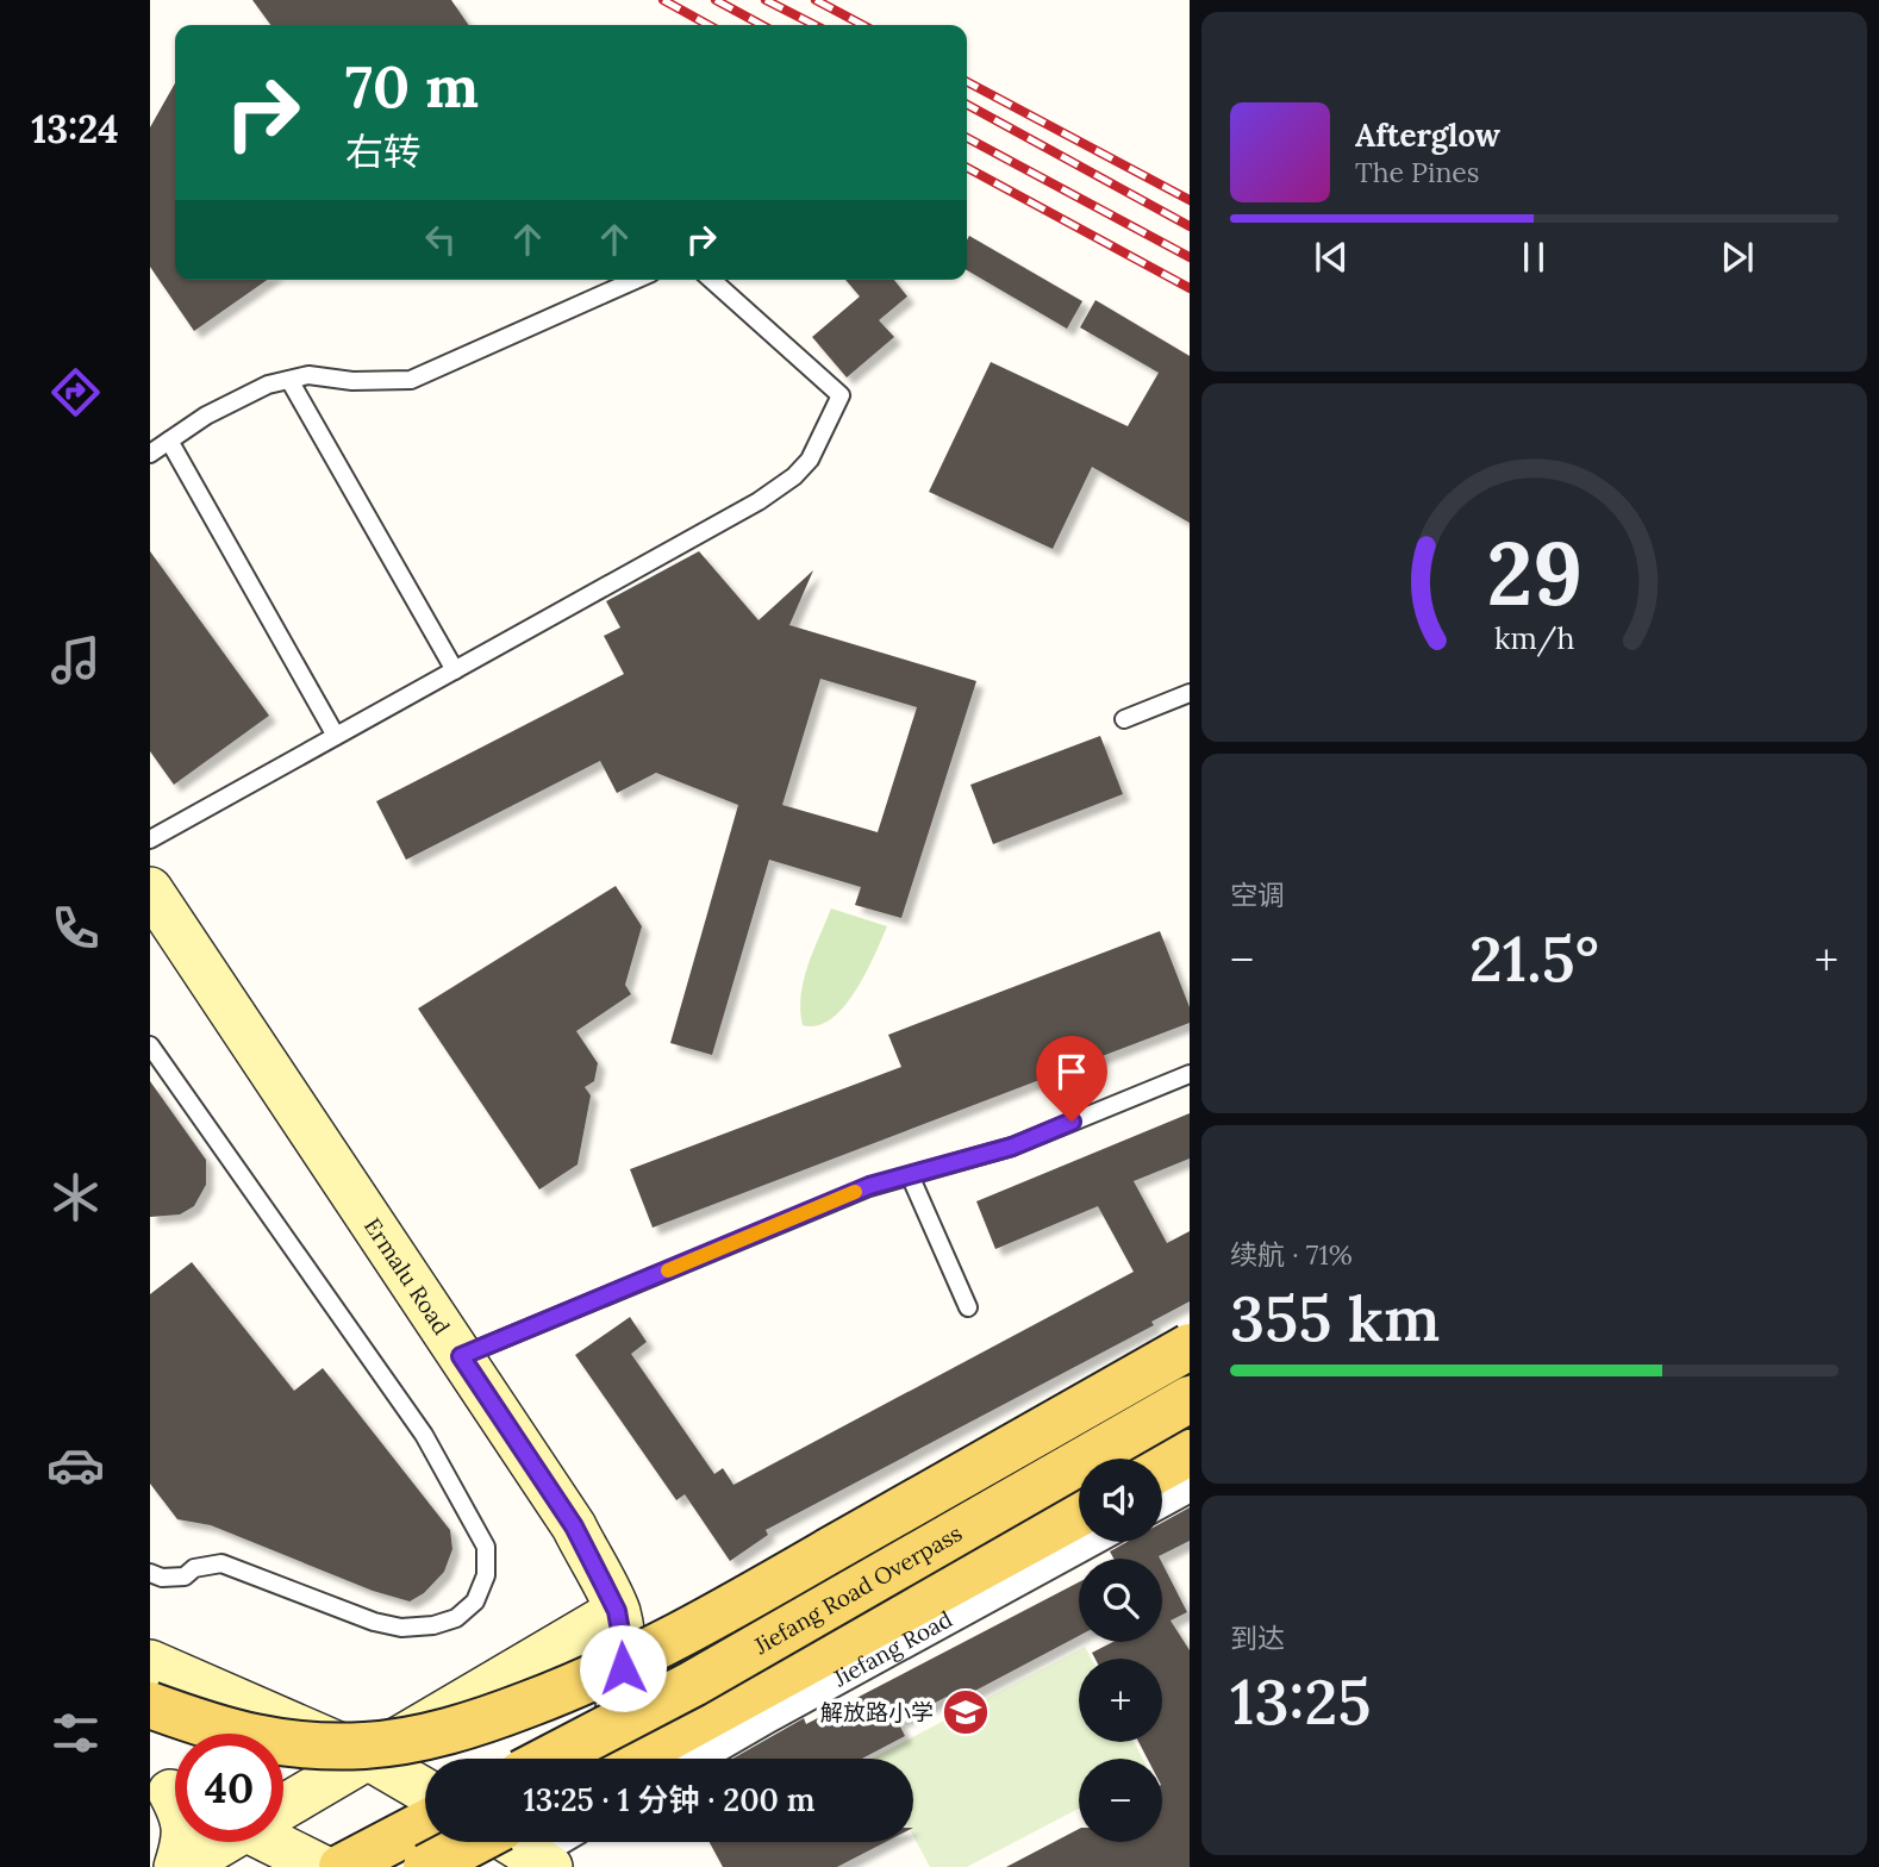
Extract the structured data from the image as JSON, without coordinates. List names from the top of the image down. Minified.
{"streets":{"main road":["Jiefang Road Overpass"],"street":["Ermalu Road","Jiefang Road"]},"places":{"school or university":["解放路小学"]},"page":{"tabs":"13:24","turn":["70 m","右转"],"song":["Afterglow","The Pines"],"tile":["空调",["续航 · 71%","355 km"],["到达","13:25"]],"heat":["−","21.5°","+"],"map_buttons":["+","−"],"limit":"40","trip":"13:25 · 1 分钟 · 200 m","gauge":["29","km/h"]}}
